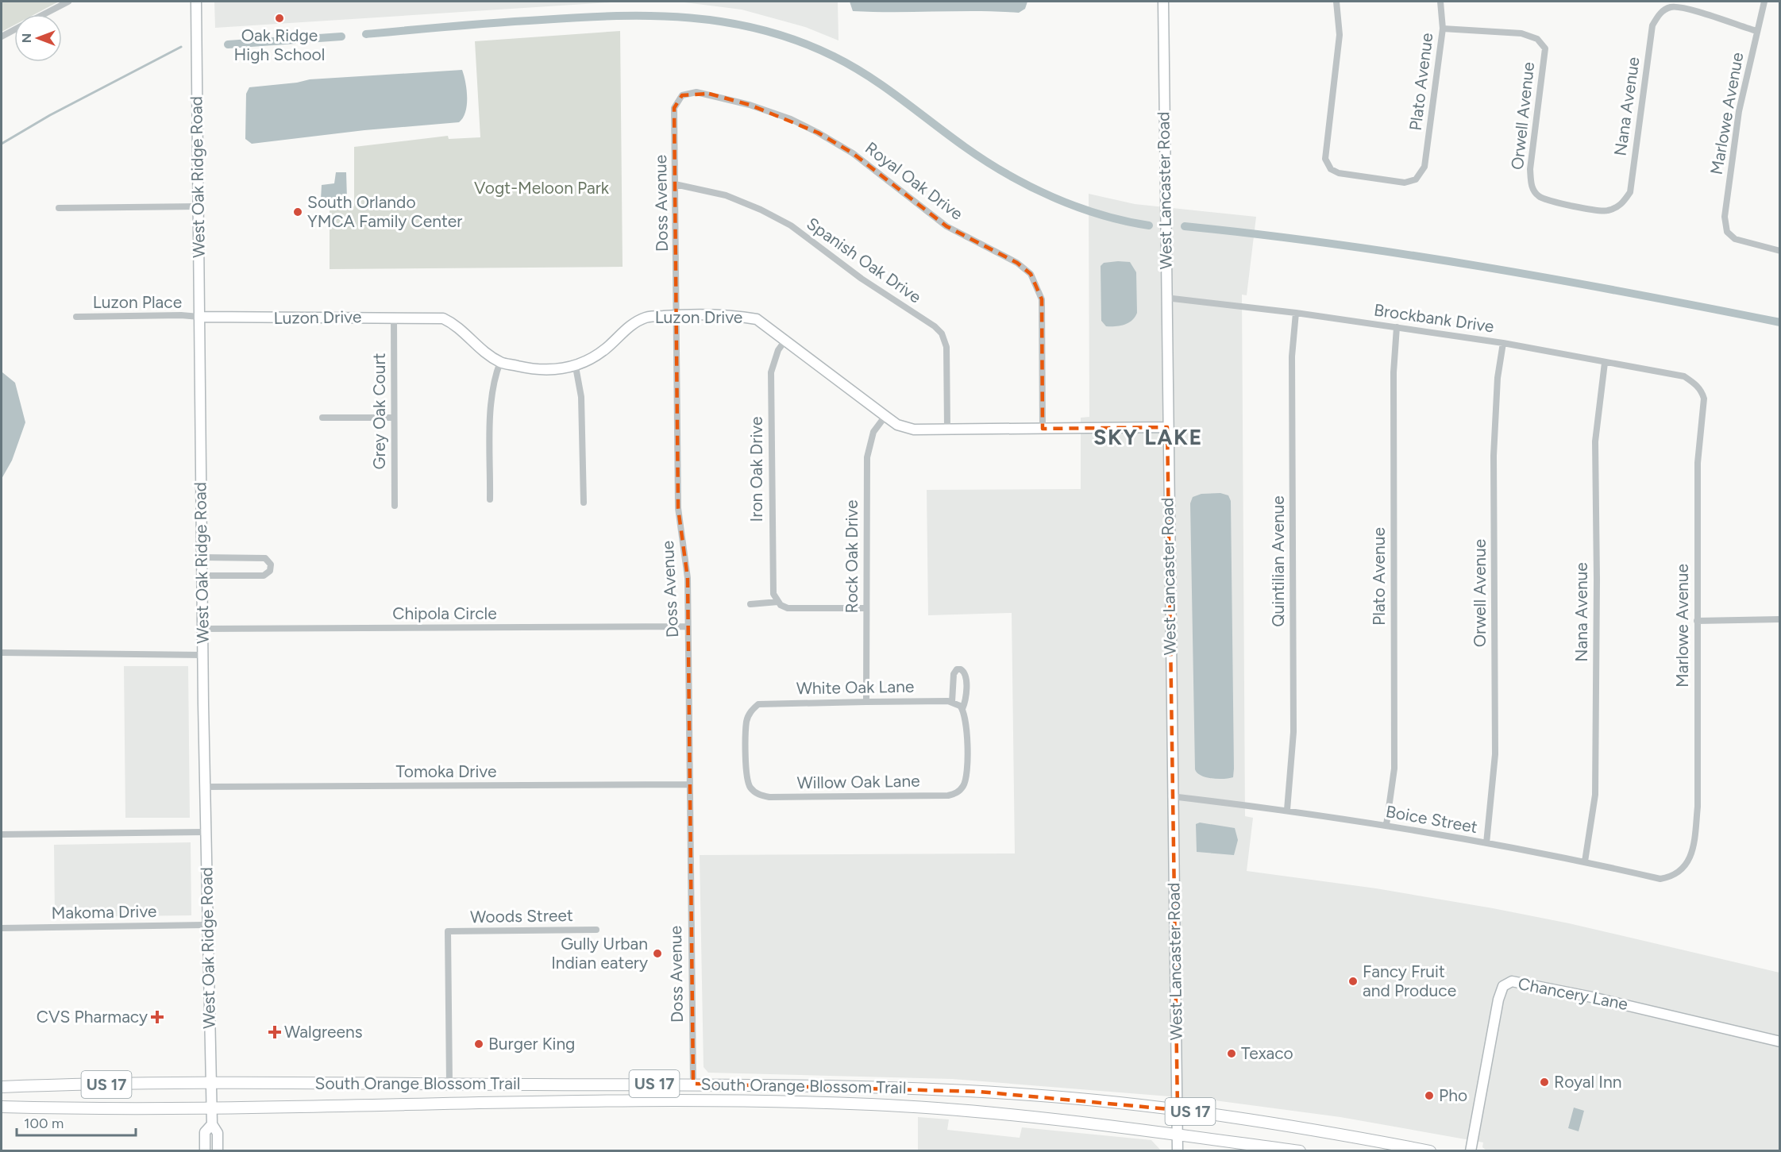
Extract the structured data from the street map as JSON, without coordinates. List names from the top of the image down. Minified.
{"streets":{"main road":["South Orange Blossom Trail","US 17"],"street":["Plato Avenue","Nana Avenue","Marlowe Avenue","Orwell Avenue","West Oak Ridge Road","Royal Oak Drive","West Lancaster Road","Doss Avenue","Spanish Oak Drive","Luzon Place","Luzon Drive","Brockbank Drive","Grey Oak Court","Iron Oak Drive","Rock Oak Drive","Quintilian Avenue","Chipola Circle","White Oak Lane","Tomoka Drive","Willow Oak Lane","Boice Street","Makoma Drive","Woods Street","Chancery Lane"]},"crossings":[["Plato Avenue","Orwell Avenue"],["Plato Avenue","Brockbank Drive"],["Plato Avenue","Boice Street"],["Nana Avenue","Marlowe Avenue"],["Nana Avenue","Orwell Avenue"],["Nana Avenue","Brockbank Drive"],["Nana Avenue","Boice Street"],["Marlowe Avenue","Brockbank Drive"],["Marlowe Avenue","Boice Street"],["Orwell Avenue","Brockbank Drive"],["Orwell Avenue","Boice Street"],["West Oak Ridge Road","Luzon Place"],["West Oak Ridge Road","Luzon Drive"],["West Oak Ridge Road","Chipola Circle"],["West Oak Ridge Road","Tomoka Drive"],["West Oak Ridge Road","Makoma Drive"],["West Oak Ridge Road","South Orange Blossom Trail"],["Royal Oak Drive","Doss Avenue"],["Royal Oak Drive","Luzon Drive"],["West Lancaster Road","Luzon Drive"],["West Lancaster Road","Brockbank Drive"],["West Lancaster Road","Boice Street"],["West Lancaster Road","South Orange Blossom Trail"],["Doss Avenue","Spanish Oak Drive"],["Doss Avenue","Luzon Drive"],["Doss Avenue","Chipola Circle"],["Doss Avenue","Tomoka Drive"],["Doss Avenue","South Orange Blossom Trail"],["Spanish Oak Drive","Luzon Drive"],["Luzon Place","Luzon Drive"],["Luzon Drive","Grey Oak Court"],["Luzon Drive","Iron Oak Drive"],["Luzon Drive","Rock Oak Drive"],["Brockbank Drive","Quintilian Avenue"],["Rock Oak Drive","White Oak Lane"],["Quintilian Avenue","Boice Street"],["White Oak Lane","Willow Oak Lane"],["Woods Street","South Orange Blossom Trail"]],"districts":["SKY LAKE"],"parks":["Vogt-Meloon Park"],"places":{"other":["Oak Ridge High School","South Orlando YMCA Family Center","Gully Urban Indian eatery","Fancy Fruit and Produce","Burger King","Texaco","Royal Inn","Pho"],"health":["CVS Pharmacy","Walgreens"]},"scale_bar":"100 m","north":"left"}
